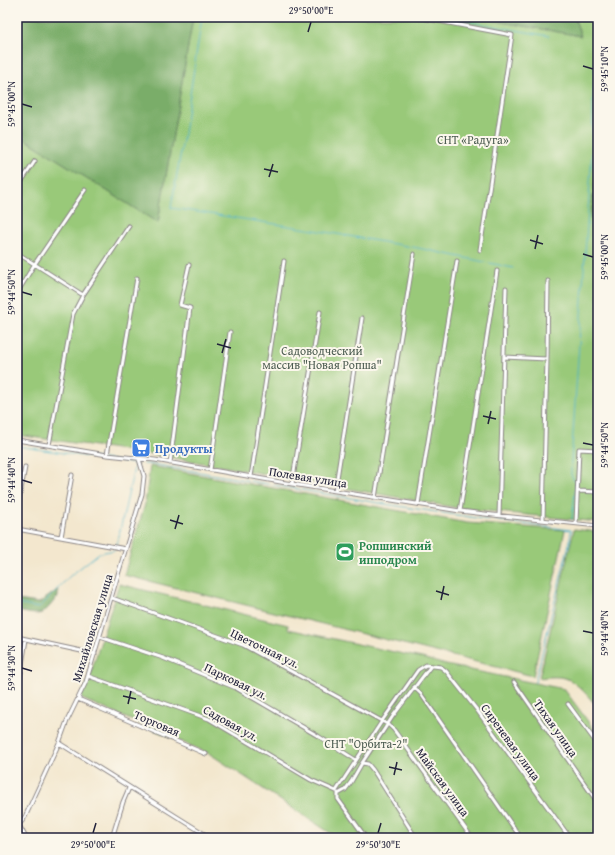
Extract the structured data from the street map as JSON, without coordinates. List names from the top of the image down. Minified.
{"streets":{"street":["Полевая улица","Михайловская улица","Цветочная ул.","Парковая ул.","Торговая","Садовая ул.","Тихая улица","Сиреневая улица","Майская улица"]},"crossings":[["Полевая улица","Михайловская улица"],["Михайловская улица","Цветочная ул."],["Михайловская улица","Парковая ул."],["Михайловская улица","Торговая"],["Михайловская улица","Садовая ул."],["Цветочная ул.","Майская улица"]],"parks":["СНТ «Радуга»","Садоводческий массив \"Новая Ропша\"","СНТ \"Орбита-2\""],"places":{"supermarket":["Продукты"],"sports":["Ропшинский ипподром"]},"coordinates":["29°50'00\"E","59°45'10\"N","59°45'00\"N","59°44'50\"N","59°44'40\"N","59°44'30\"N","29°50'30\"E"]}
